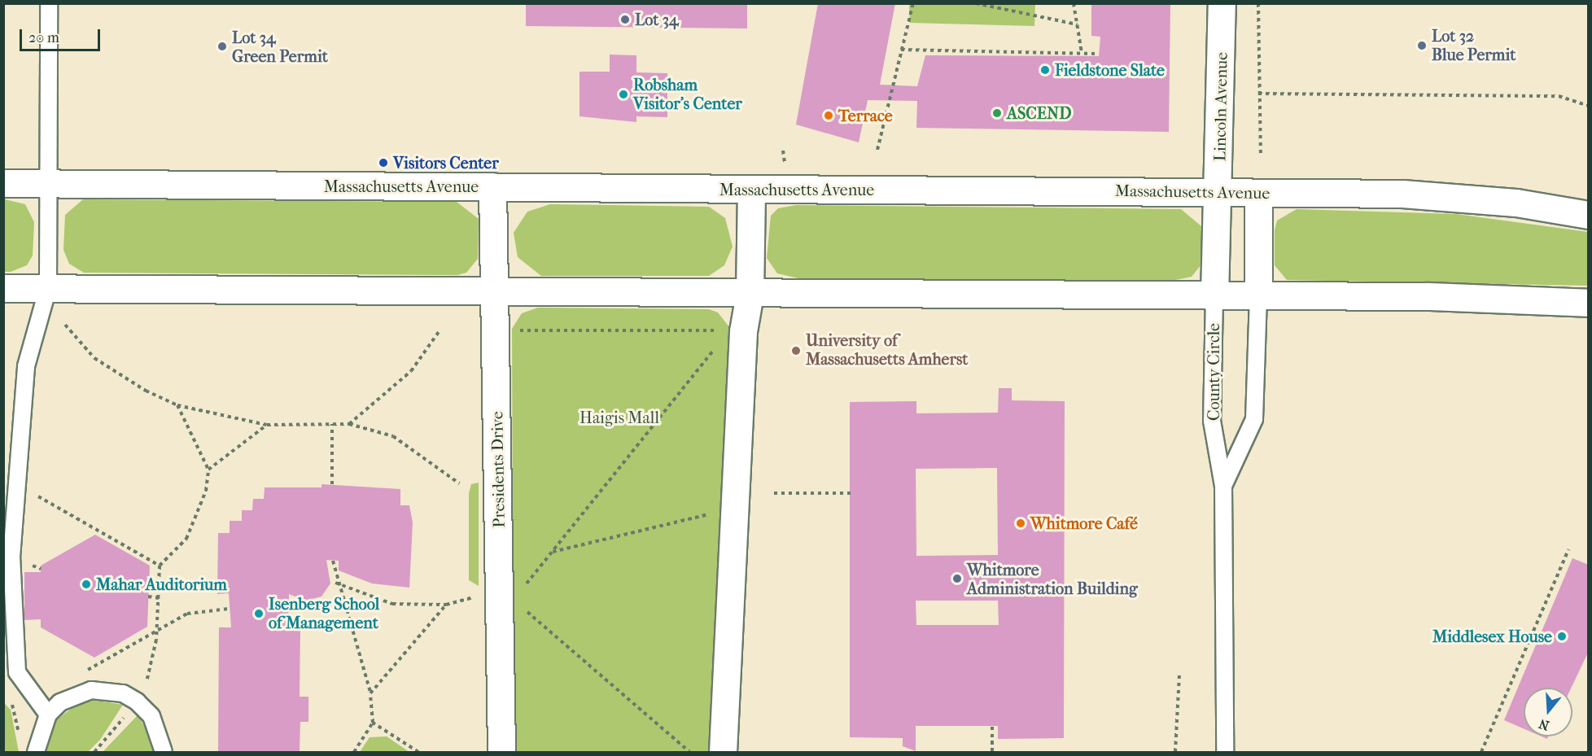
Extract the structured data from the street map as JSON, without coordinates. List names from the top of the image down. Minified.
{"streets":{"main road":["Lincoln Avenue","Massachusetts Avenue","Presidents Drive"],"lane":["County Circle"]},"crossings":[["Lincoln Avenue","Massachusetts Avenue"],["Lincoln Avenue","County Circle"],["Massachusetts Avenue","Presidents Drive"]],"parks":["Haigis Mall"],"places":["Lot 34","Lot 32 Blue Permit","Lot 34 Green Permit","Fieldstone Slate","Robsham Visitor's Center","ASCEND","Terrace","Visitors Center","University of Massachusetts Amherst","Whitmore Café","Whitmore Administration Building","Mahar Auditorium","Isenberg School of Management","Middlesex House"],"scale_bar":"20 m","north":"bottom"}
